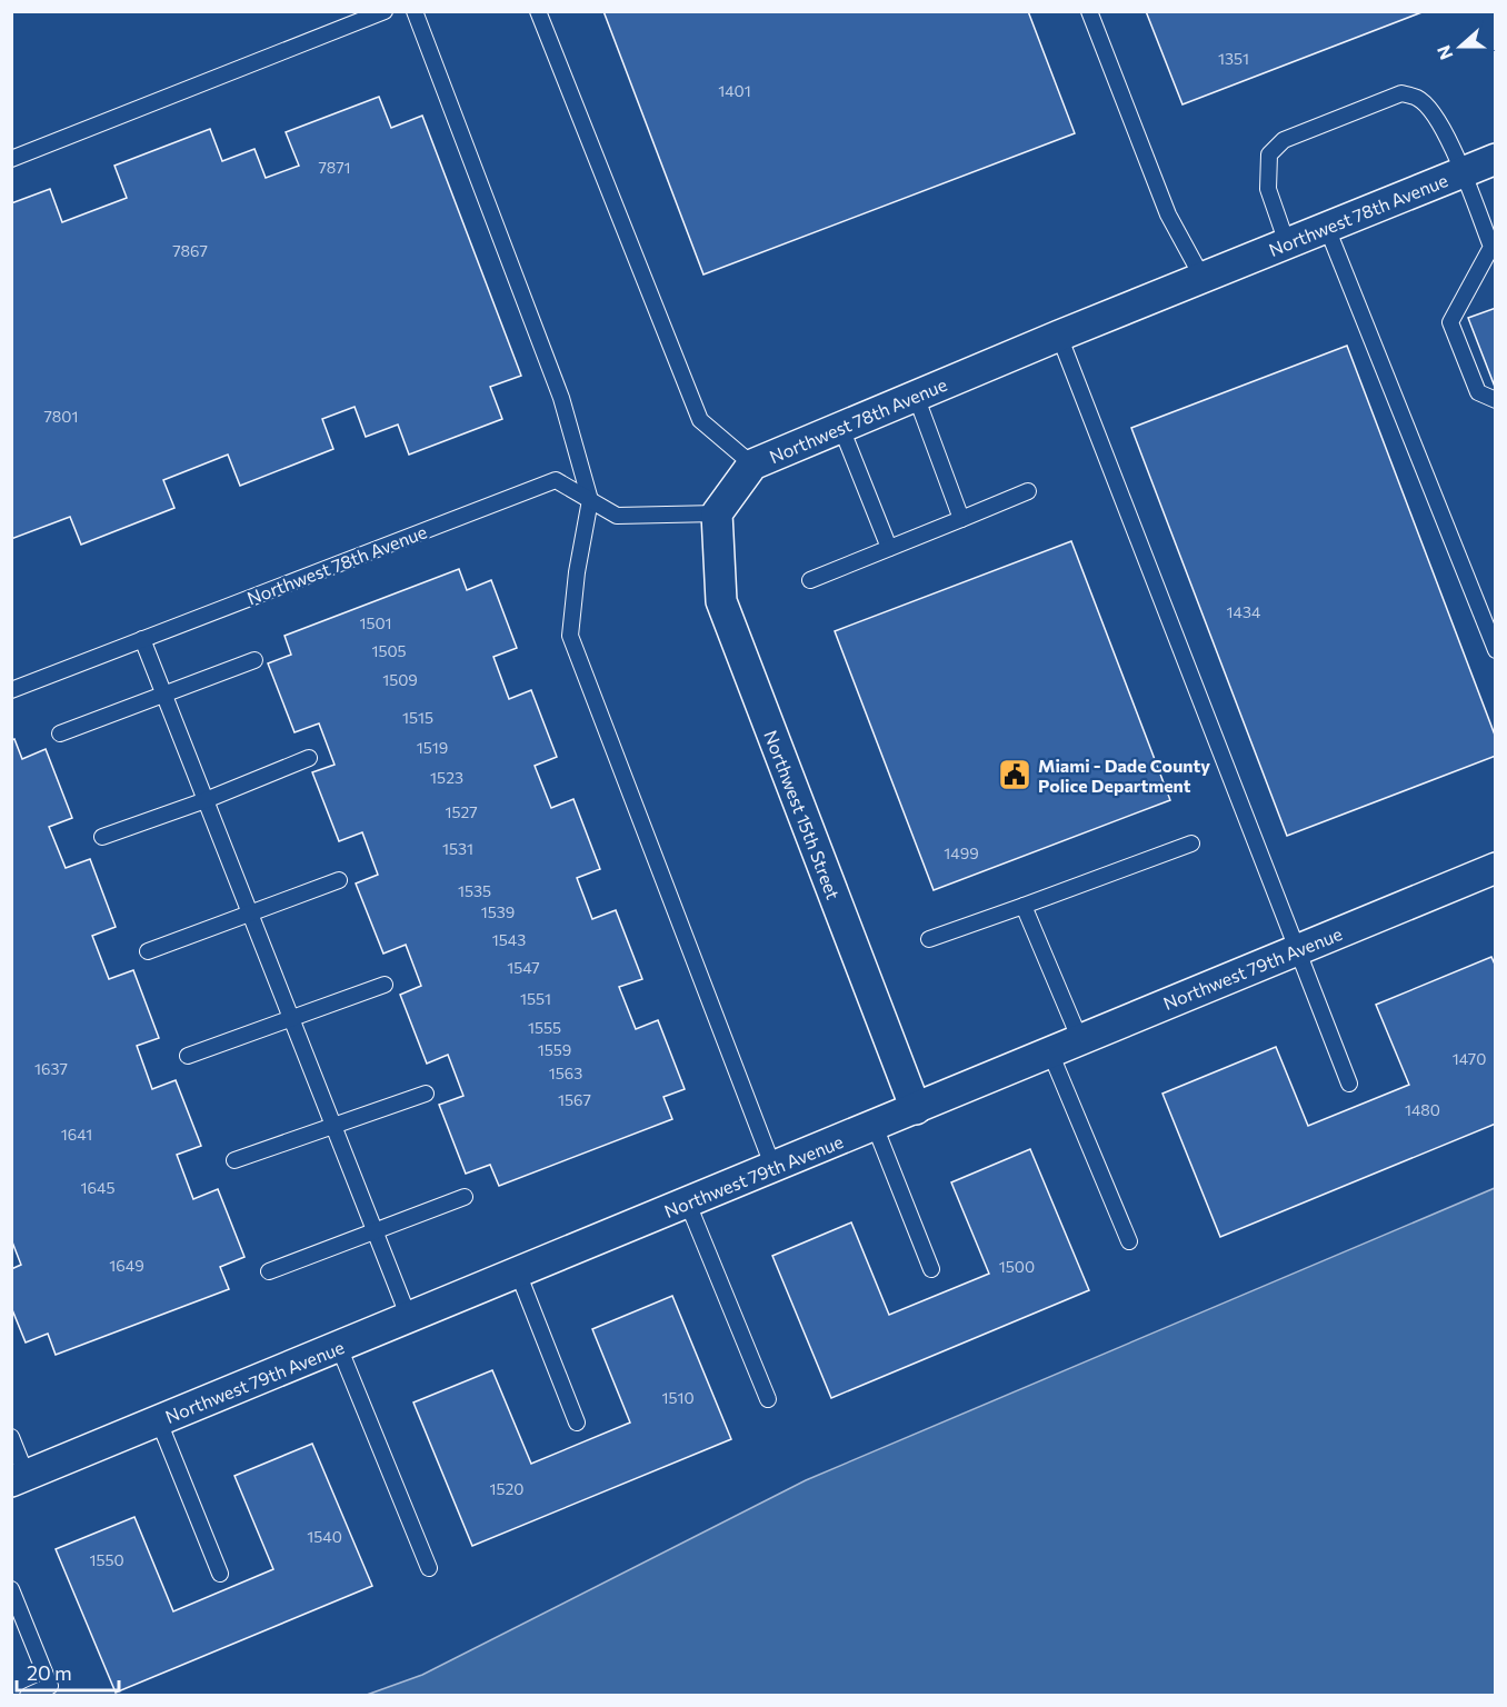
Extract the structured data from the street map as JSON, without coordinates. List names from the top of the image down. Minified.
{"streets":{"street":["Northwest 78th Avenue","Northwest 15th Street","Northwest 79th Avenue"]},"crossings":[["Northwest 78th Avenue","Northwest 15th Street"],["Northwest 15th Street","Northwest 79th Avenue"]],"places":{"public building":["Miami - Dade County Police Department"]},"house_numbers":["1351","1401","7871","7867","7801","1434","1501","1505","1509","1515","1519","1523","1527","1531","1499","1535","1539","1543","1547","1551","1555","1559","1470","1637","1563","1567","1480","1641","1645","1649","1500","1510","1520","1540","1550"],"scale_bar":"20 m","north":"left"}
